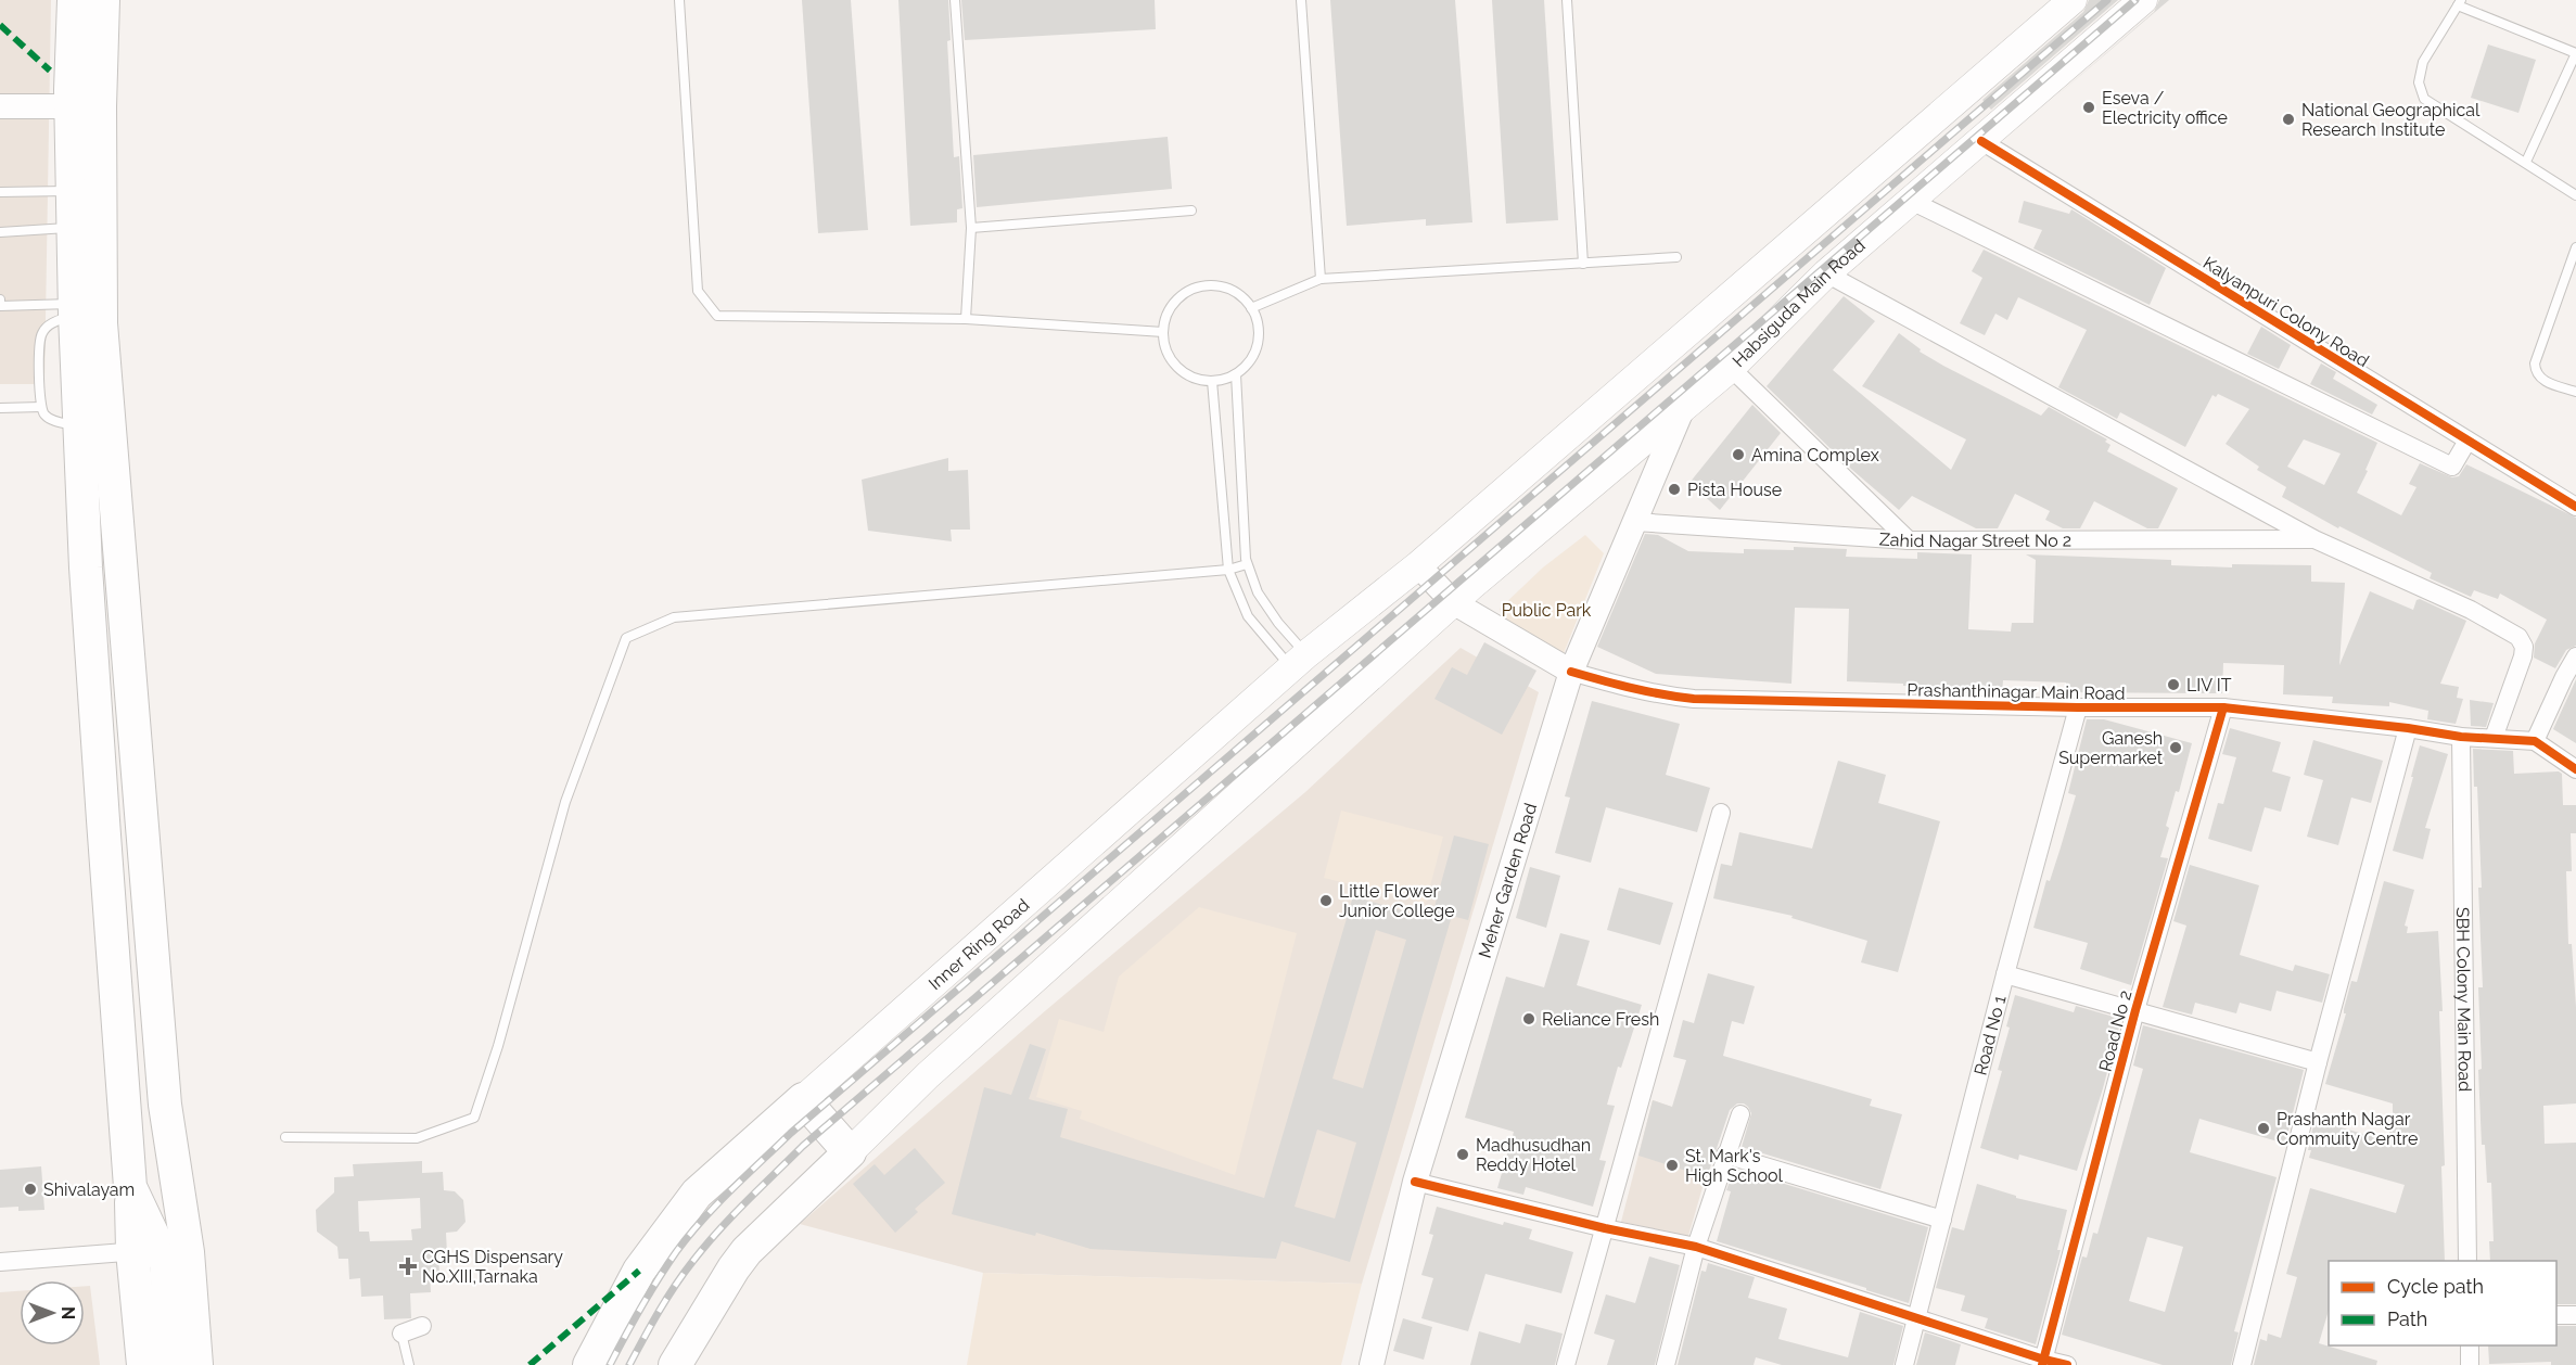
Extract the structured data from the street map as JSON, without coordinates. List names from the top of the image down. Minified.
{"streets":{"highway":["Inner Ring Road"],"main road":["Habsiguda Main Road","Prashanthinagar Main Road","Meher Garden Road"],"street":["Kalyanpuri Colony Road","Zahid Nagar Street No 2","SBH Colony Main Road","Road No 2","Road No 1"]},"crossings":[["Habsiguda Main Road","Kalyanpuri Colony Road"],["Habsiguda Main Road","Prashanthinagar Main Road"],["Habsiguda Main Road","Meher Garden Road"],["Zahid Nagar Street No 2","Meher Garden Road"],["Prashanthinagar Main Road","Meher Garden Road"],["Prashanthinagar Main Road","Inner Ring Road"],["Prashanthinagar Main Road","SBH Colony Main Road"],["Prashanthinagar Main Road","Road No 2"],["Prashanthinagar Main Road","Road No 1"]],"parks":["Public Park"],"places":{"other":["Eseva / Electricity office","National Geographical Research Institute","Amina Complex","Pista House","LIV IT","Ganesh Supermarket","Little Flower Junior College","Reliance Fresh","Prashanth Nagar Commuity Centre","Madhusudhan Reddy Hotel","St. Mark's High School","Shivalayam"],"health":["CGHS Dispensary No.XIII,Tarnaka"]},"legend":["Cycle path","Path"],"north":"right"}
